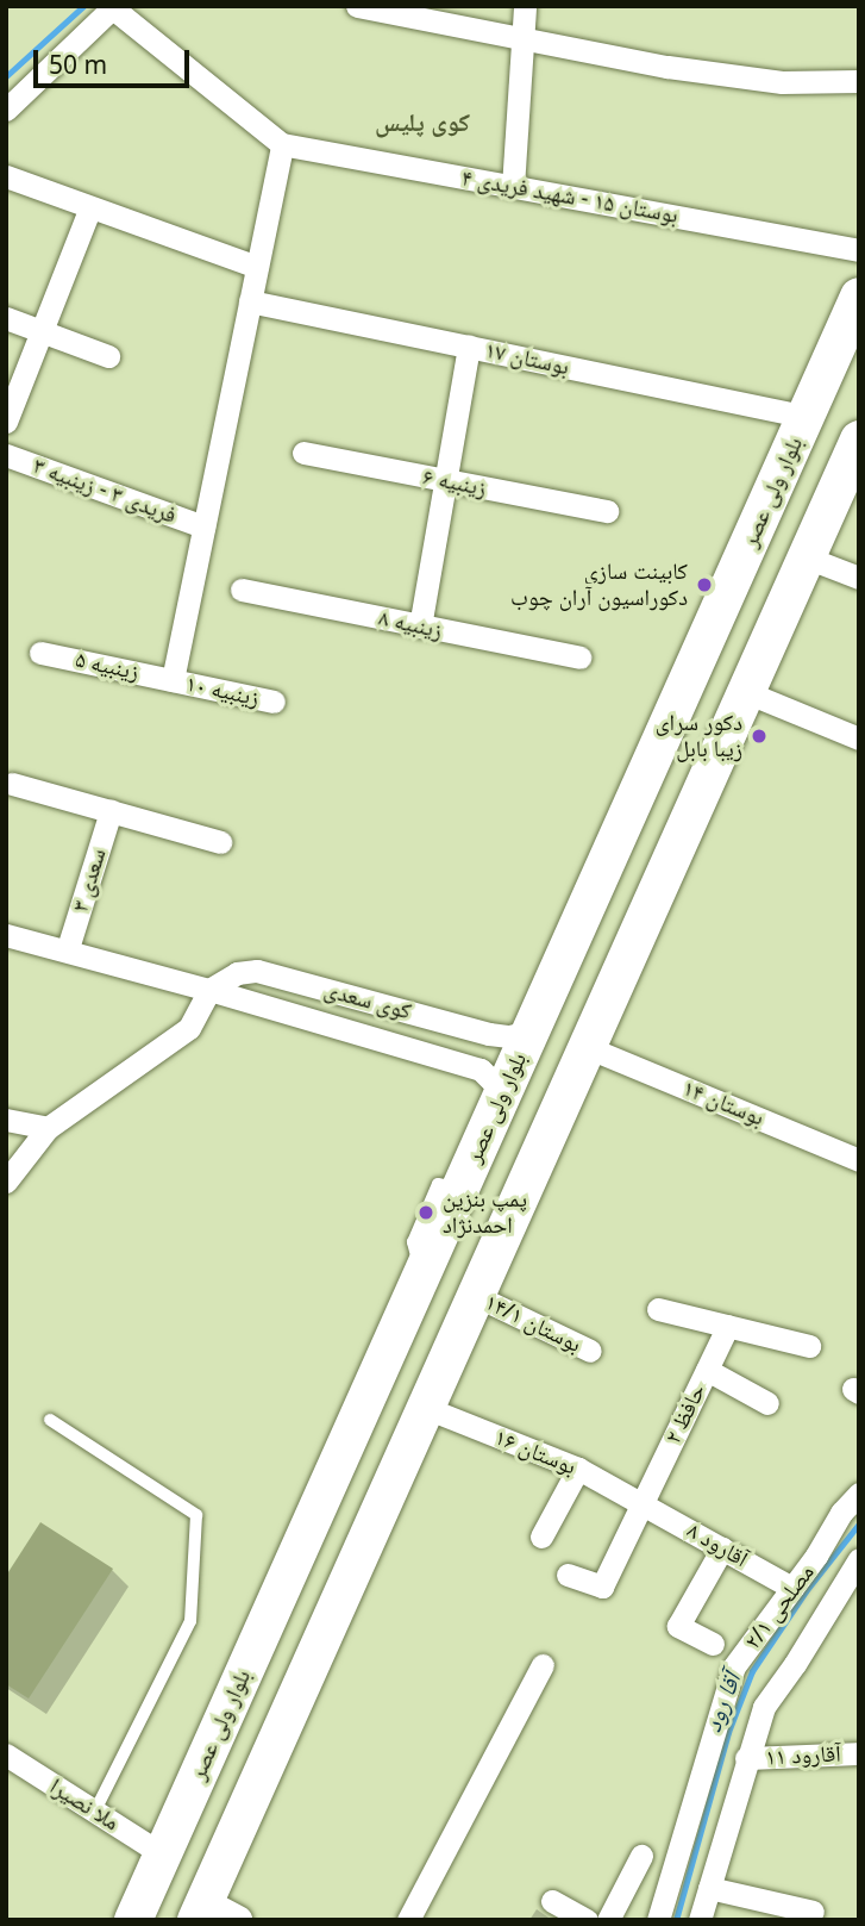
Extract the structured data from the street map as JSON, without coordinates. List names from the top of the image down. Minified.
{"streets":{"main road":["بلوار ولی عصر"],"street":["بوستان ۱۵ - شهید فریدی ۴","بوستان ۱۷","زینبیه ۶","فریدی ۳ - زینبیه ۳","زینبیه ۸","زینبیه ۵","زینبیه ۱۰","سعدی ۳","کوی سعدی","بوستان ۱۴","بوستان ۱۴/۱","حافظ ۲","بوستان ۱۶","آقارود ۸","مصلحی ۲/۱","آقارود ۱۱","ملا نصیرا"]},"crossings":[["بوستان ۱۷","بلوار ولی عصر"],["بلوار ولی عصر","کوی سعدی"],["بلوار ولی عصر","ملا نصیرا"],["زینبیه ۵","زینبیه ۱۰"],["سعدی ۳","کوی سعدی"],["حافظ ۲","بوستان ۱۶"],["حافظ ۲","آقارود ۸"],["بوستان ۱۶","آقارود ۸"],["آقارود ۸","مصلحی ۲/۱"]],"districts":["کوی پلیس"],"water":["آقا رود"],"places":["کابینت سازی دکوراسیون آران چوب","دکور سرای زیبا بابل","پمپ بنزین احمدنژاد"],"scale_bar":"50 m"}
